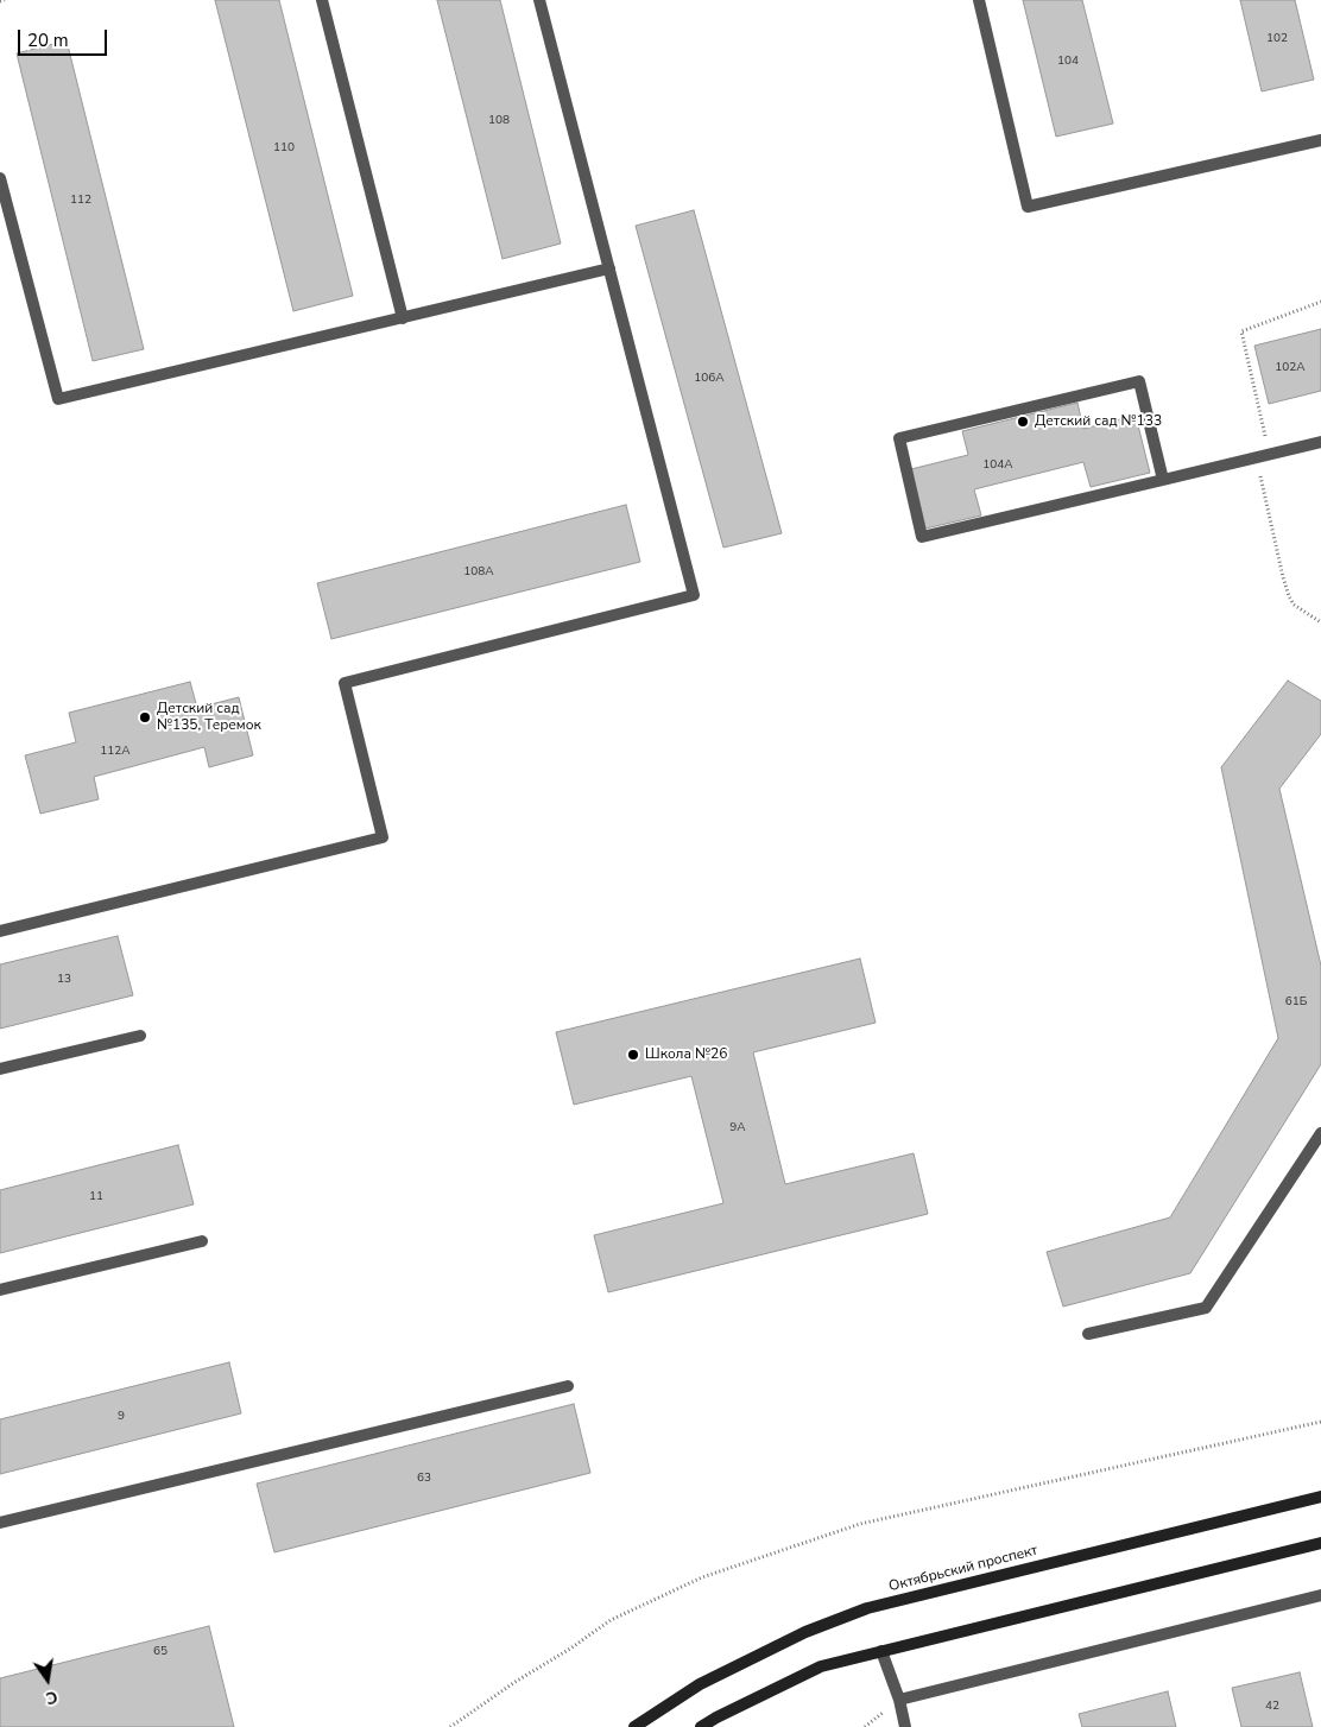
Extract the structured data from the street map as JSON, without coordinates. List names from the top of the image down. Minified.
{"streets":{"main road":["Октябрьский проспект"]},"places":["Детский сад №133","Детский сад №135, Теремок","Школа №26"],"house_numbers":["102","104","108","110","112","102А","106А","104А","108А","112А","13","61Б","9А","11","9","63","65","42"],"scale_bar":"20 m","north":"bottom"}
